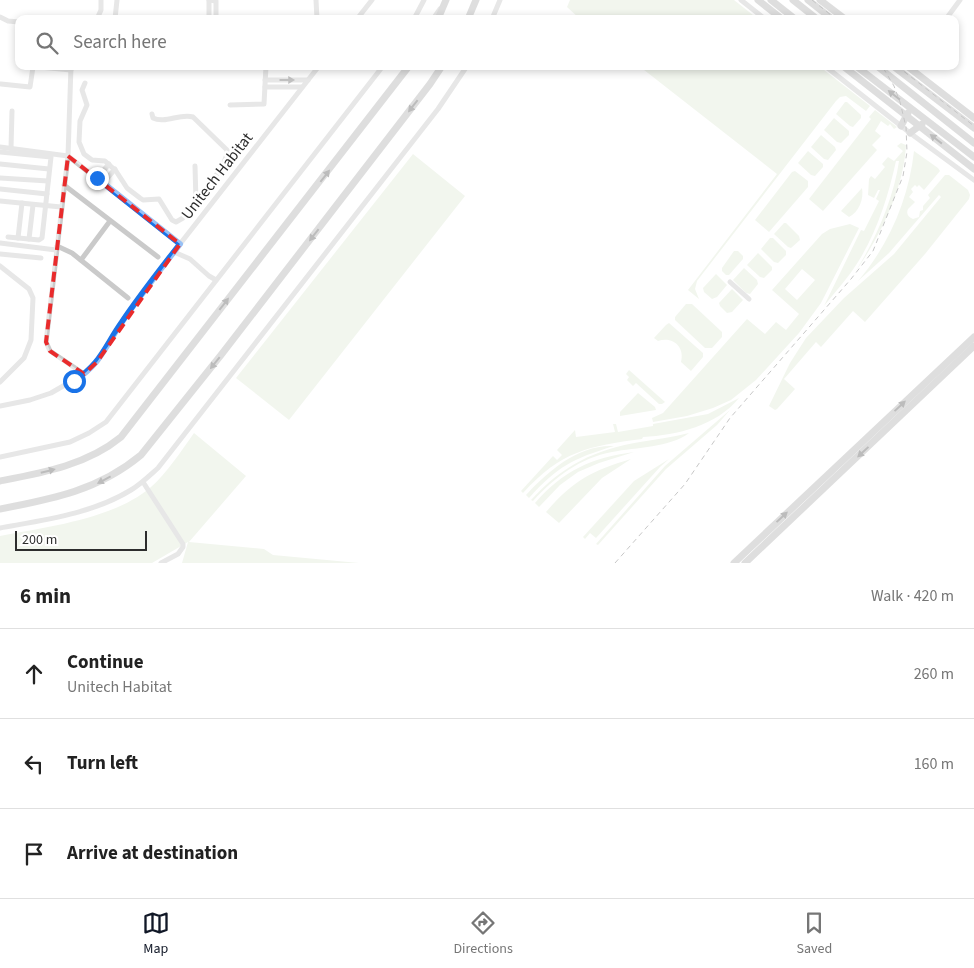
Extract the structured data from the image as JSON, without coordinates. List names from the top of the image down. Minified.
{"streets":{"street":["Unitech Habitat"]},"scale_bar":"200 m","page":{"search":"Search here","scale":"200 m","heading":["6 min","Walk · 420 m"],"list":[["Continue","Unitech Habitat","260 m"],["Turn left","160 m"],"Arrive at destination"],"nav":["Map","Directions","Saved"]}}
